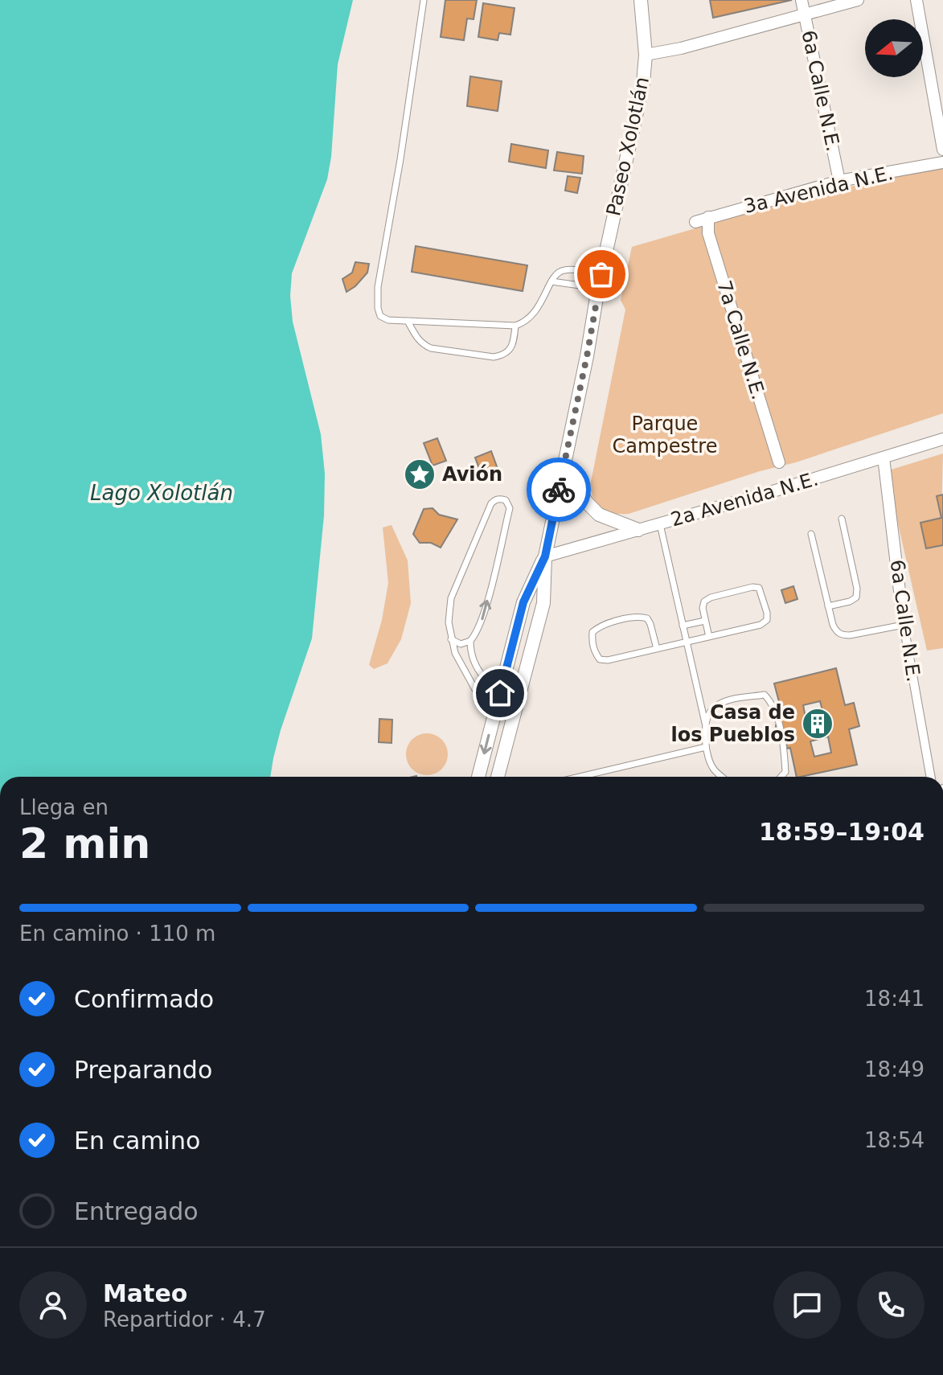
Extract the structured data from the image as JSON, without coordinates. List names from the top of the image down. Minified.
{"streets":{"street":["6a Calle N.E.","Paseo Xolotlán","3a Avenida N.E.","7a Calle N.E.","2a Avenida N.E."]},"crossings":[["6a Calle N.E.","3a Avenida N.E."],["6a Calle N.E.","2a Avenida N.E."],["Paseo Xolotlán","2a Avenida N.E."],["3a Avenida N.E.","7a Calle N.E."]],"water":["Lago Xolotlán"],"parks":["Parque Campestre"],"places":{"place":["Avión"],"building":["Casa de los Pueblos"]},"north":"left","page":{"heading":["2 min","Llega en","18:59–19:04"],"panel":["Mateo","Repartidor · 4.7"],"bar":"En camino · 110 m","list":[["Confirmado","18:41"],["Preparando","18:49"],["En camino","18:54"],"Entregado"]}}
